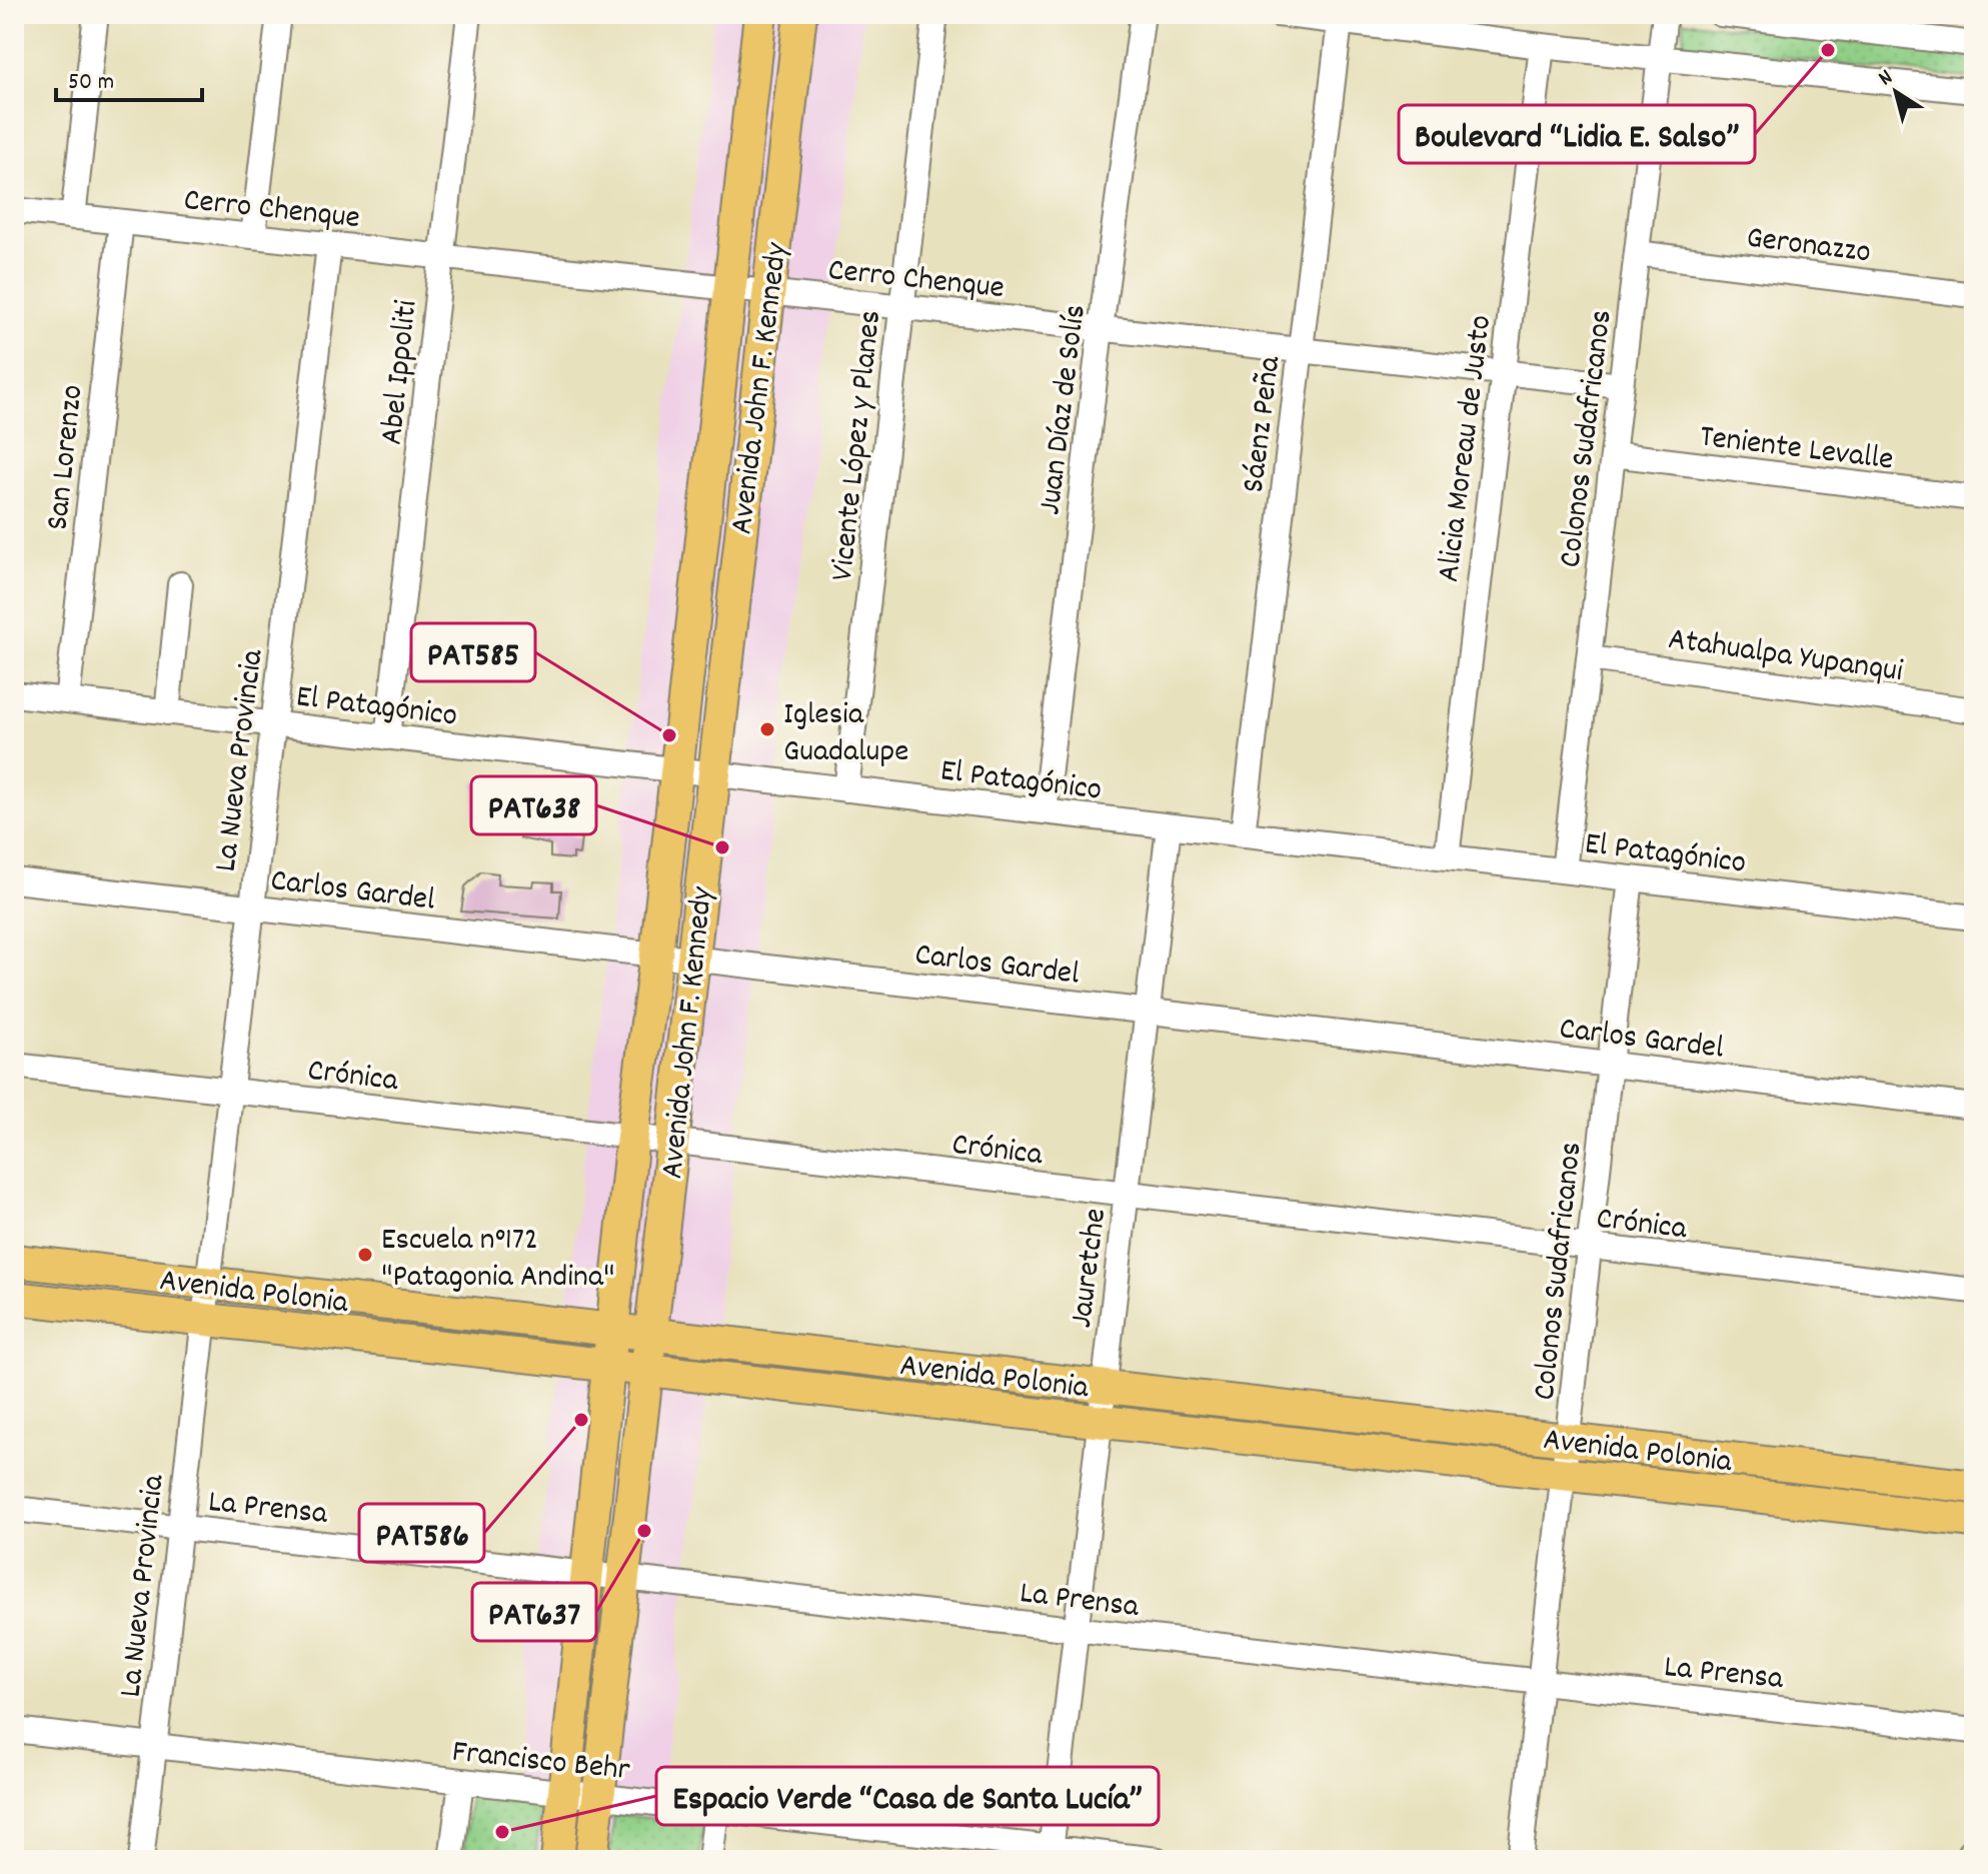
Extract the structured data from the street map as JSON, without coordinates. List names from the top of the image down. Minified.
{"streets":{"main road":["Avenida John F. Kennedy","Avenida Polonia"],"street":["Cerro Chenque","Geronazzo","Abel Ippoliti","Juan Díaz de Solís","Sáenz Peña","Colonos Sudafricanos","Vicente López y Planes","Teniente Levalle","Alicia Moreau de Justo","San Lorenzo","Atahualpa Yupanqui","El Patagónico","La Nueva Provincia","Carlos Gardel","Crónica","Jauretche","La Prensa","Francisco Behr"]},"crossings":[["Cerro Chenque","Abel Ippoliti"],["Cerro Chenque","Avenida John F. Kennedy"],["Cerro Chenque","Juan Díaz de Solís"],["Cerro Chenque","Sáenz Peña"],["Cerro Chenque","Colonos Sudafricanos"],["Cerro Chenque","Vicente López y Planes"],["Cerro Chenque","Alicia Moreau de Justo"],["Cerro Chenque","San Lorenzo"],["Cerro Chenque","La Nueva Provincia"],["Geronazzo","Colonos Sudafricanos"],["Abel Ippoliti","El Patagónico"],["Avenida John F. Kennedy","El Patagónico"],["Avenida John F. Kennedy","Carlos Gardel"],["Avenida John F. Kennedy","Crónica"],["Avenida John F. Kennedy","Avenida Polonia"],["Avenida John F. Kennedy","La Prensa"],["Avenida John F. Kennedy","Francisco Behr"],["Juan Díaz de Solís","El Patagónico"],["Sáenz Peña","El Patagónico"],["Colonos Sudafricanos","Teniente Levalle"],["Colonos Sudafricanos","Atahualpa Yupanqui"],["Colonos Sudafricanos","El Patagónico"],["Colonos Sudafricanos","Carlos Gardel"],["Colonos Sudafricanos","Crónica"],["Colonos Sudafricanos","Avenida Polonia"],["Colonos Sudafricanos","La Prensa"],["Vicente López y Planes","El Patagónico"],["Alicia Moreau de Justo","El Patagónico"],["San Lorenzo","El Patagónico"],["El Patagónico","La Nueva Provincia"],["El Patagónico","Jauretche"],["La Nueva Provincia","Carlos Gardel"],["La Nueva Provincia","Crónica"],["La Nueva Provincia","Avenida Polonia"],["La Nueva Provincia","La Prensa"],["La Nueva Provincia","Francisco Behr"],["Carlos Gardel","Jauretche"],["Crónica","Jauretche"],["Jauretche","Avenida Polonia"],["Jauretche","La Prensa"],["Jauretche","Francisco Behr"]],"places":["Boulevard “Lidia E. Salso”","Iglesia Guadalupe","PAT585","PAT638","Escuela n°172 \"Patagonia Andina\"","PAT586","PAT637","Espacio Verde “Casa de Santa Lucía”"],"scale_bar":"50 m","north":"top left"}
